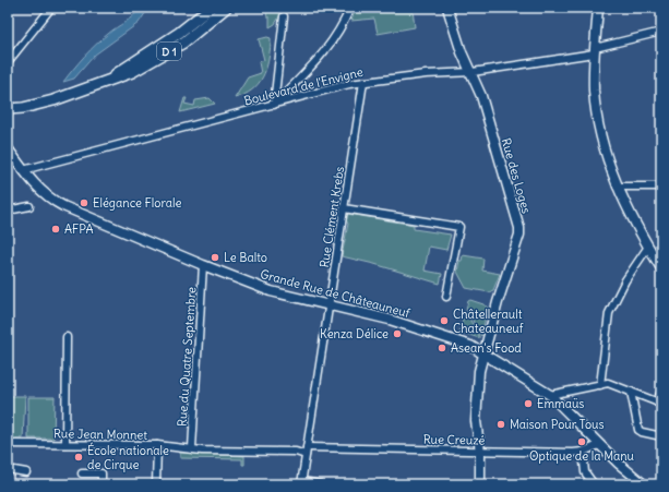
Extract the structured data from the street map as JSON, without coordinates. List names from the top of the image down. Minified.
{"streets":{"main road":["D 1","Rue des Loges","Grande Rue de Châteauneuf"],"street":["Boulevard de l'Envigne","Rue Clément Krebs","Rue du Quatre Septembre","Rue Jean Monnet","Rue Creuzé"]},"crossings":[["Boulevard de l'Envigne","Rue des Loges"],["Boulevard de l'Envigne","Rue Clément Krebs"],["Boulevard de l'Envigne","Grande Rue de Châteauneuf"],["Rue des Loges","Grande Rue de Châteauneuf"],["Rue des Loges","Rue Creuzé"],["Rue Clément Krebs","Grande Rue de Châteauneuf"],["Rue Clément Krebs","Rue Creuzé"],["Grande Rue de Châteauneuf","Rue du Quatre Septembre"],["Grande Rue de Châteauneuf","Rue Creuzé"],["Rue du Quatre Septembre","Rue Jean Monnet"],["Rue du Quatre Septembre","Rue Creuzé"],["Rue Jean Monnet","Rue Creuzé"]],"places":["Elégance Florale","AFPA","Le Balto","Châtellerault Chateauneuf","Kenza Délice","Asean's Food","Emmaüs","Maison Pour Tous","Optique de la Manu","École nationale de Cirque"]}
